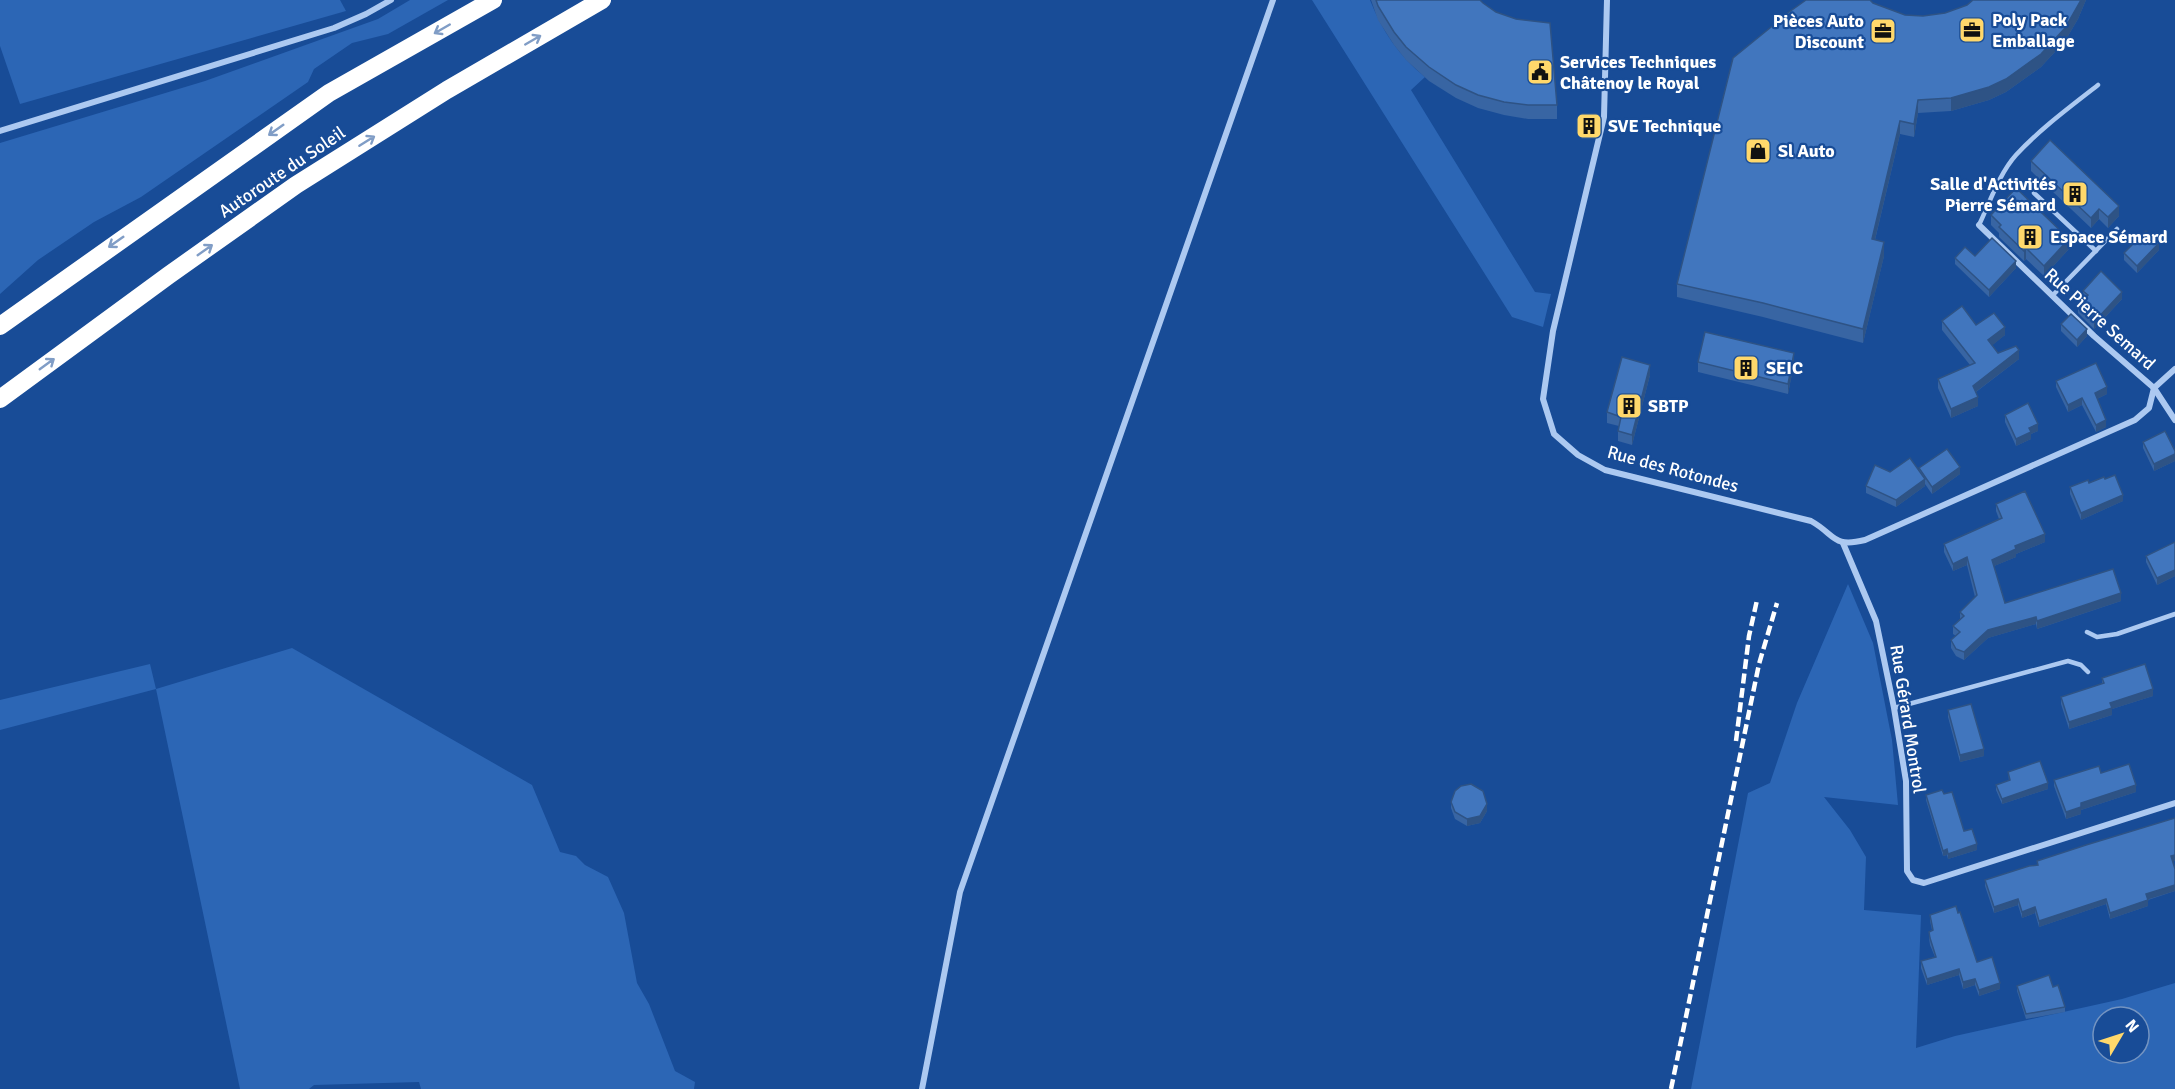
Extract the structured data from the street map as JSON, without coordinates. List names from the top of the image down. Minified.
{"streets":{"highway":["Autoroute du Soleil"],"street":["Rue Pierre Semard","Rue des Rotondes","Rue Gérard Montrol"]},"crossings":[["Rue des Rotondes","Rue Gérard Montrol"]],"places":{"office":["Poly Pack Emballage","Pièces Auto Discount"],"public building":["Services Techniques Châtenoy le Royal"],"building":["SVE Technique","Salle d'Activités Pierre Sémard","Espace Sémard","SEIC","SBTP"],"shop":["Sl Auto"]},"north":"top right"}
